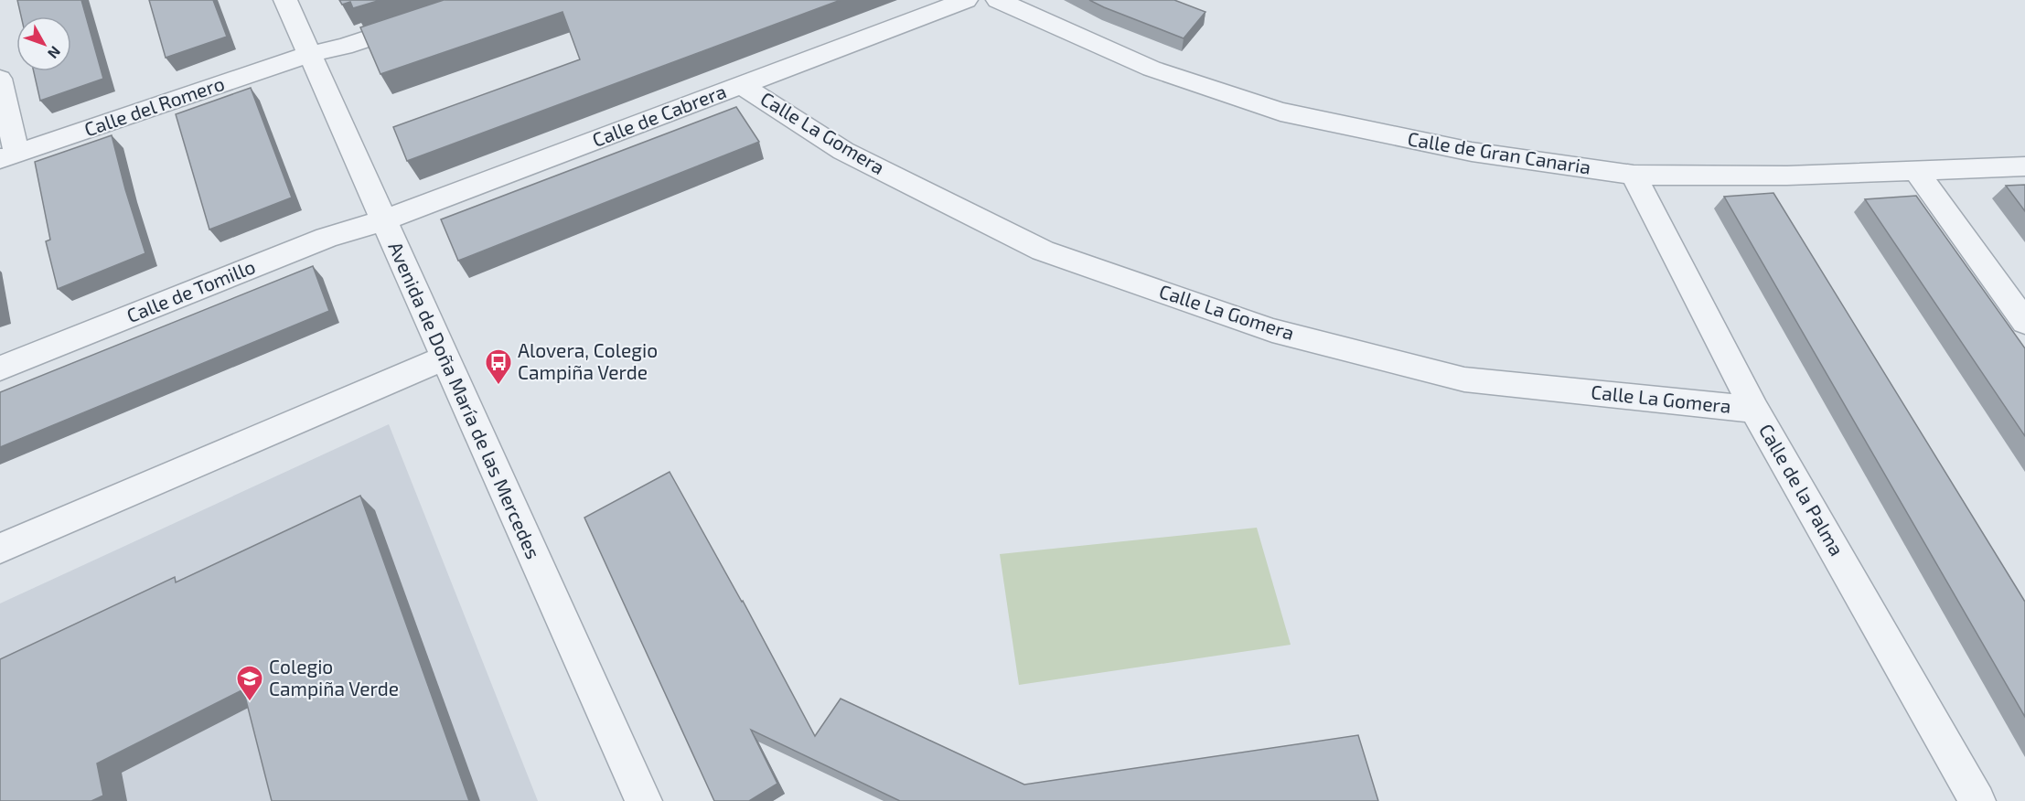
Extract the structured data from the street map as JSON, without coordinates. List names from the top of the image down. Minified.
{"streets":{"street":["Calle del Romero","Calle de Cabrera","Calle La Gomera","Calle de Gran Canaria","Calle de Tomillo","Avenida de Doña María de las Mercedes","Calle de la Palma"]},"crossings":[["Calle del Romero","Avenida de Doña María de las Mercedes"],["Calle de Cabrera","Calle La Gomera"],["Calle de Cabrera","Calle de Tomillo"],["Calle de Cabrera","Avenida de Doña María de las Mercedes"],["Calle La Gomera","Calle de la Palma"],["Calle de Gran Canaria","Calle de la Palma"],["Calle de Tomillo","Avenida de Doña María de las Mercedes"]],"places":{"bus stop":["Alovera, Colegio Campiña Verde"],"school or university":["Colegio Campiña Verde"]},"north":"bottom right"}
